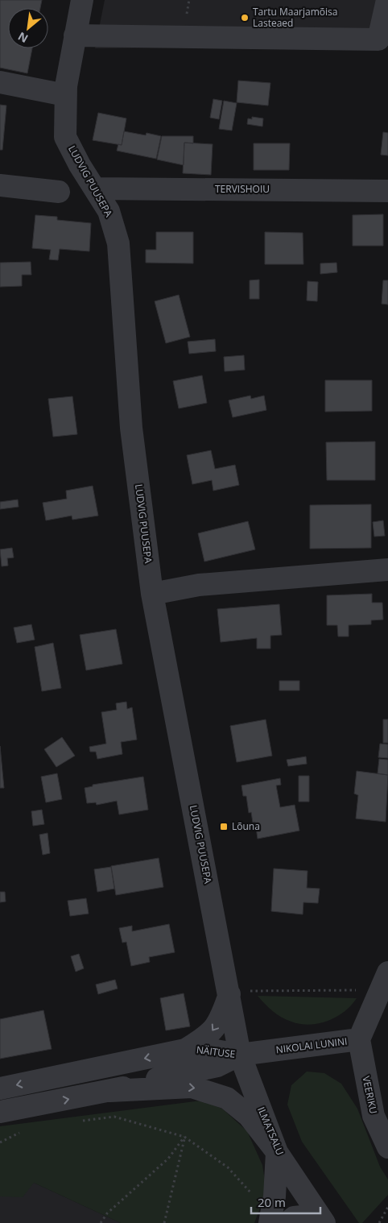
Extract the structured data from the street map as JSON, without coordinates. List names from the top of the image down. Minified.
{"streets":{"street":["LUDVIG PUUSEPA","TERVISHOIU","NIKOLAI LUNINI","NÄITUSE","VEERIKU","ILMATSALU"]},"crossings":[["LUDVIG PUUSEPA","TERVISHOIU"],["LUDVIG PUUSEPA","NIKOLAI LUNINI"],["LUDVIG PUUSEPA","NÄITUSE"],["LUDVIG PUUSEPA","ILMATSALU"],["NIKOLAI LUNINI","NÄITUSE"],["NIKOLAI LUNINI","VEERIKU"],["NIKOLAI LUNINI","ILMATSALU"],["NÄITUSE","ILMATSALU"]],"places":{"other":["Tartu Maarjamõisa Lasteaed"],"transit":["Lõuna"]},"scale_bar":"20 m","north":"bottom left"}
